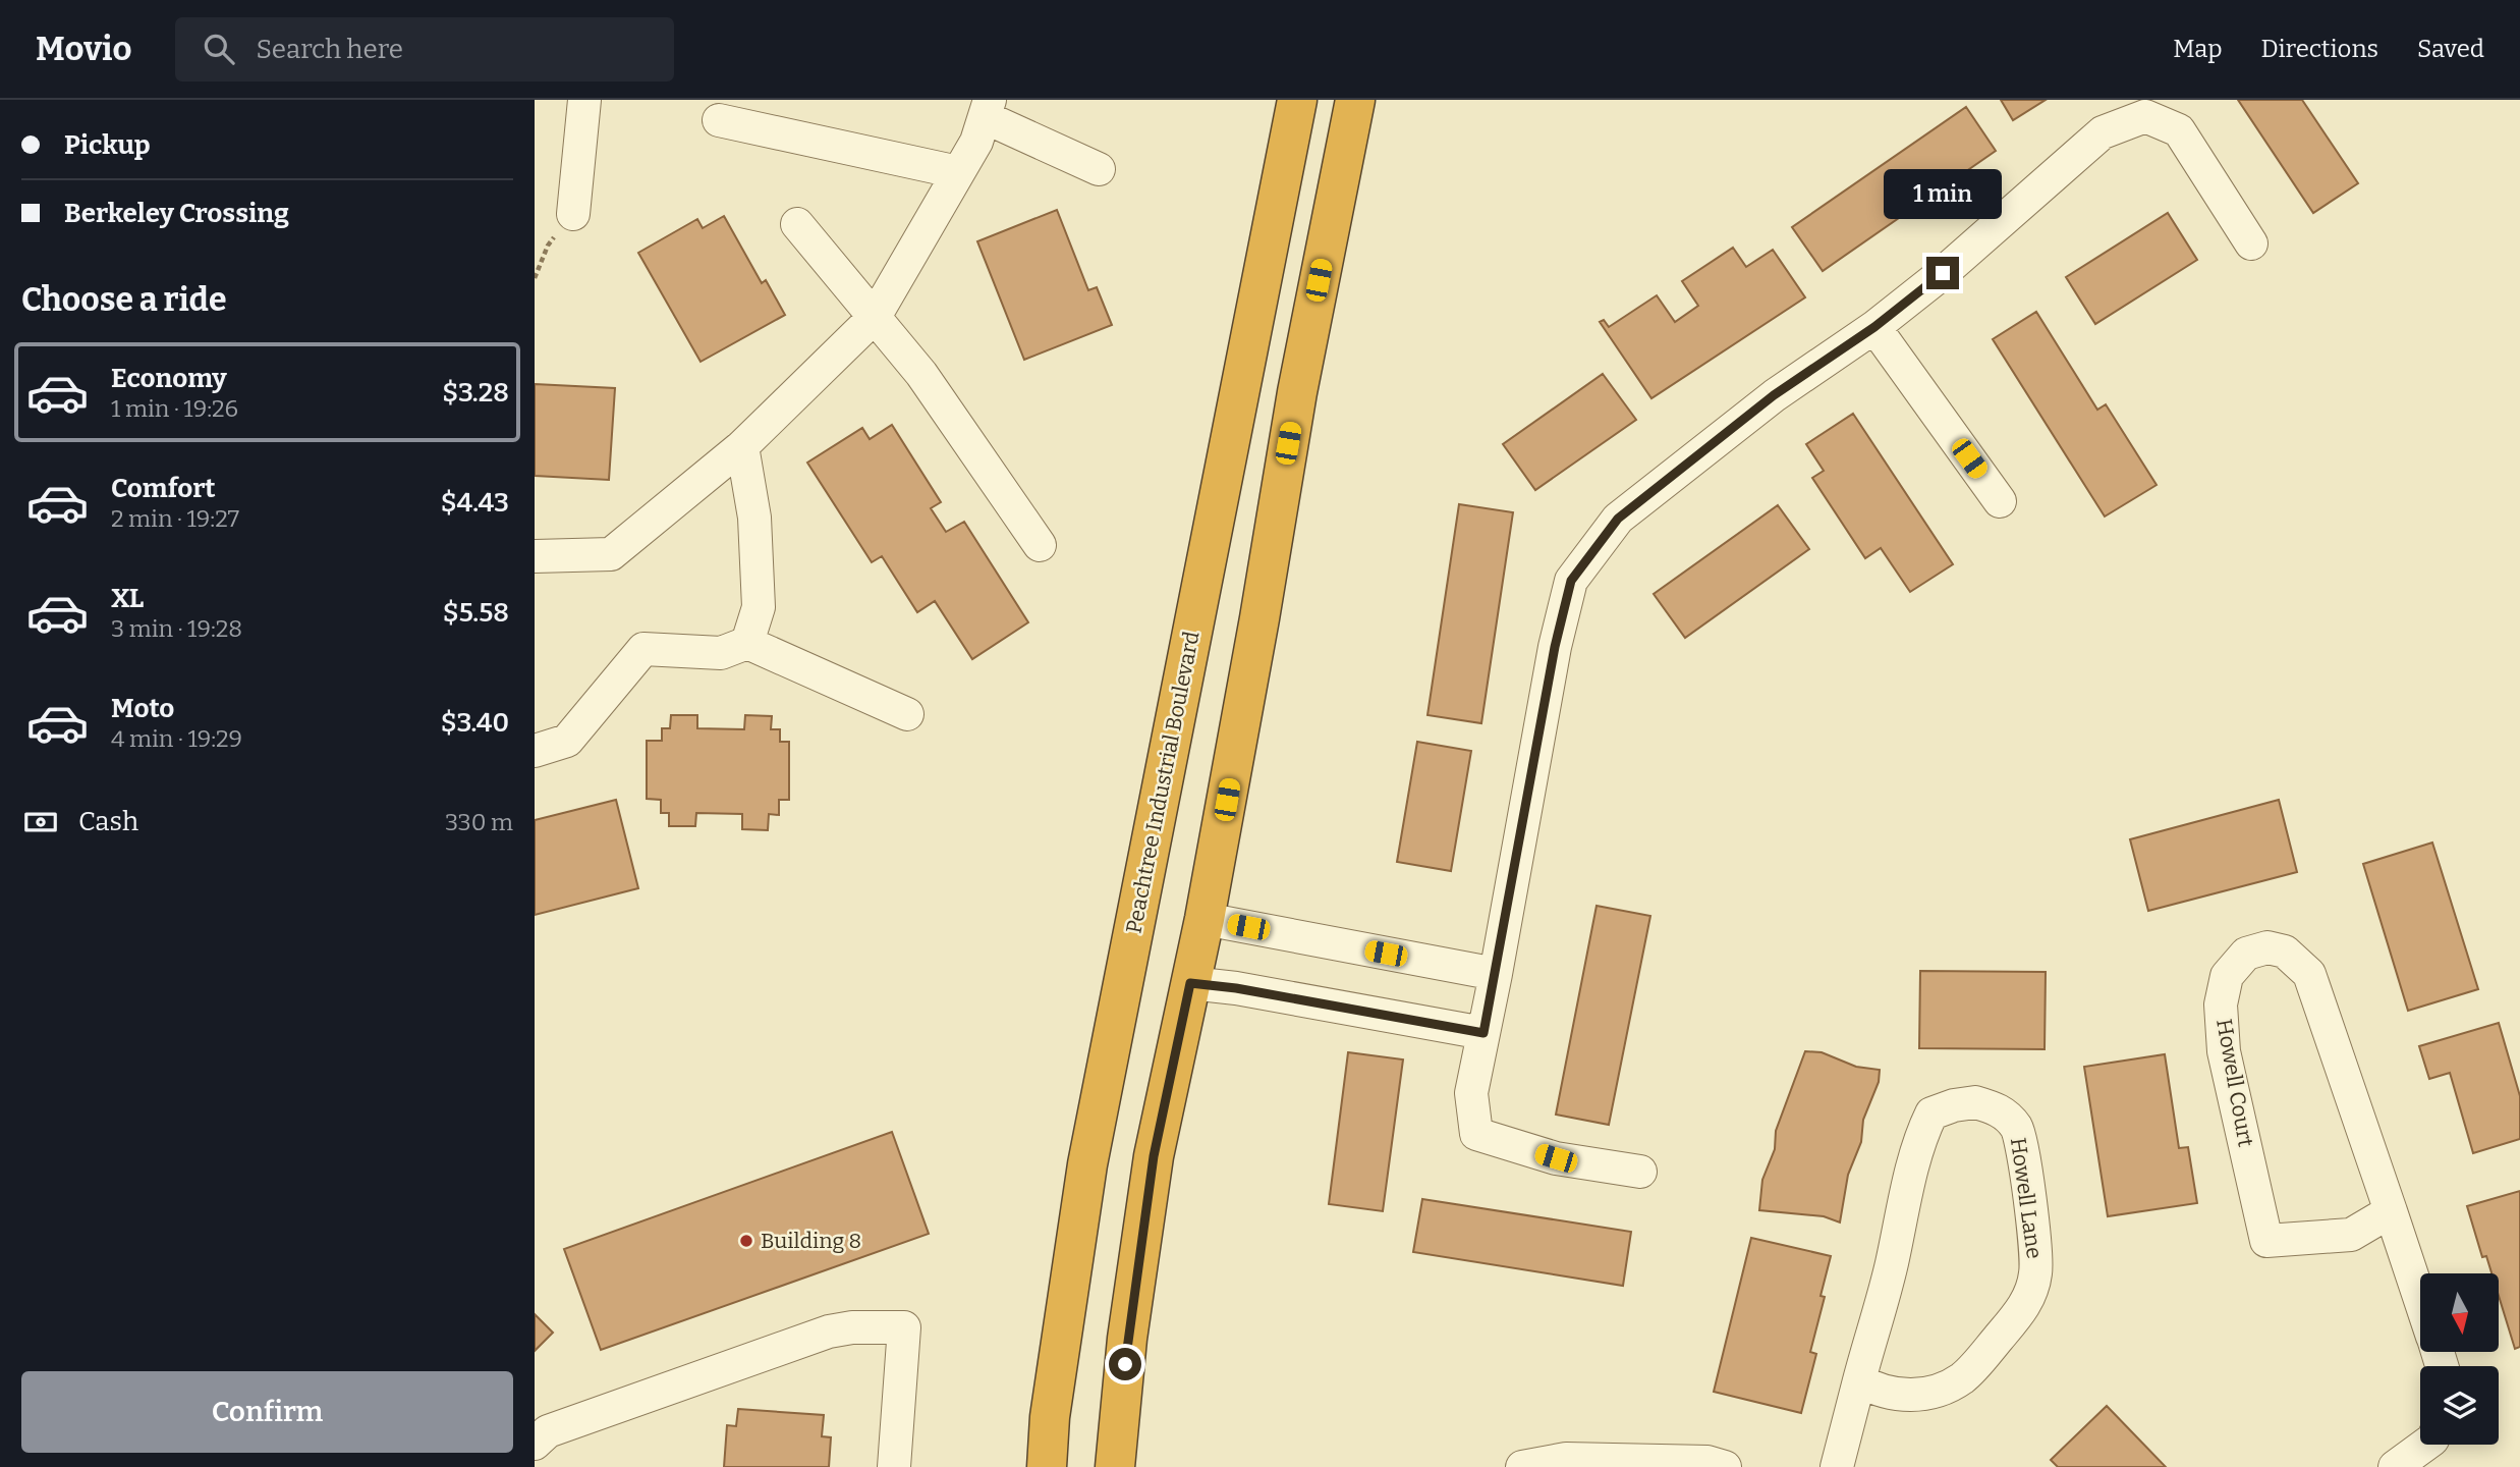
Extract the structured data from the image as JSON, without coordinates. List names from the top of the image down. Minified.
{"streets":{"highway":["Peachtree Industrial Boulevard"],"street":["Howell Court","Howell Lane"]},"places":["Building 8"],"north":"bottom","page":{"header":"Movio","search":"Search here","nav":["Map","Directions","Saved"],"banner":["Pickup","Berkeley Crossing"],"bubble":"1 min","heading":"Choose a ride","list":[{"name":"Economy","note":"1 min · 19:26","value":"$3.28"},{"name":"Comfort","note":"2 min · 19:27","value":"$4.43"},{"name":"XL","note":"3 min · 19:28","value":"$5.58"},{"name":"Moto","note":"4 min · 19:29","value":"$3.40"}],"pay":["Cash","330 m"],"buttons":"Confirm"}}
